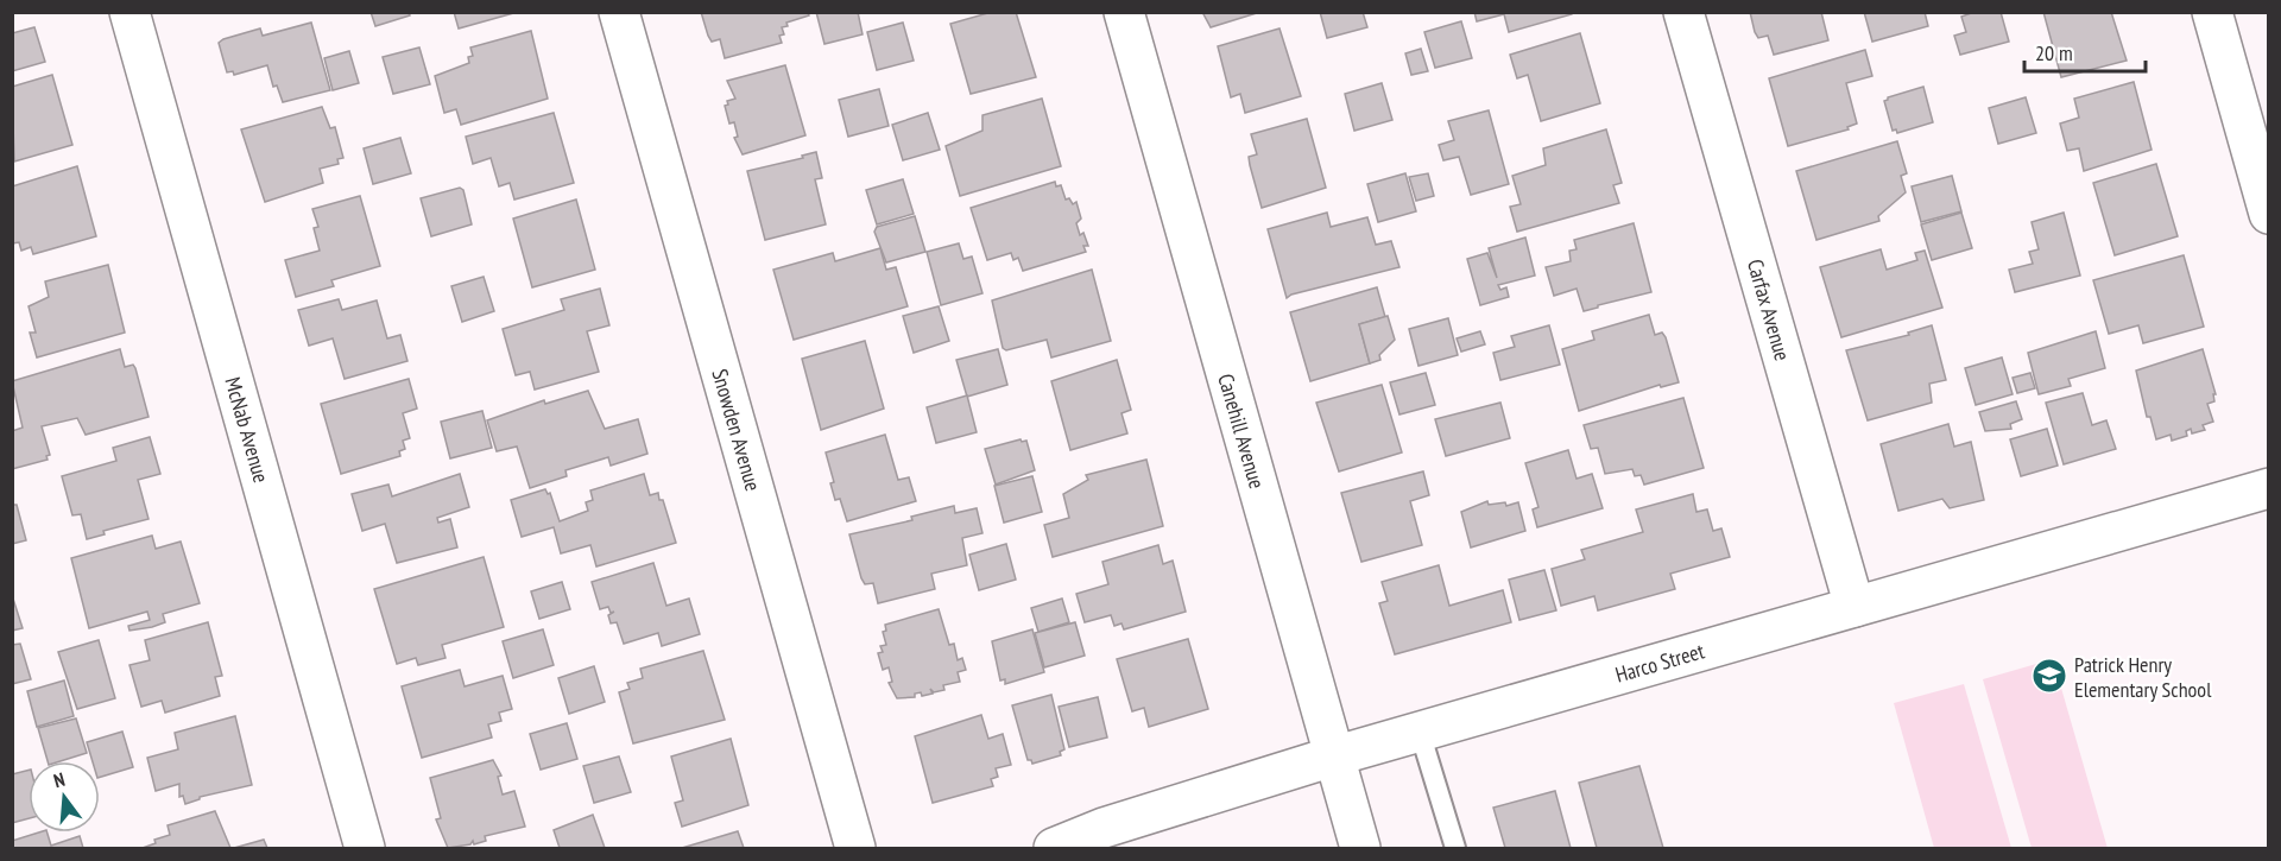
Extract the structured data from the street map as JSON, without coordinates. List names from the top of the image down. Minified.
{"streets":{"street":["Carfax Avenue","McNab Avenue","Snowden Avenue","Canehill Avenue","Harco Street"]},"crossings":[["Carfax Avenue","Harco Street"],["Canehill Avenue","Harco Street"]],"places":{"school or university":["Patrick Henry Elementary School"]},"scale_bar":"20 m","north":"top"}
